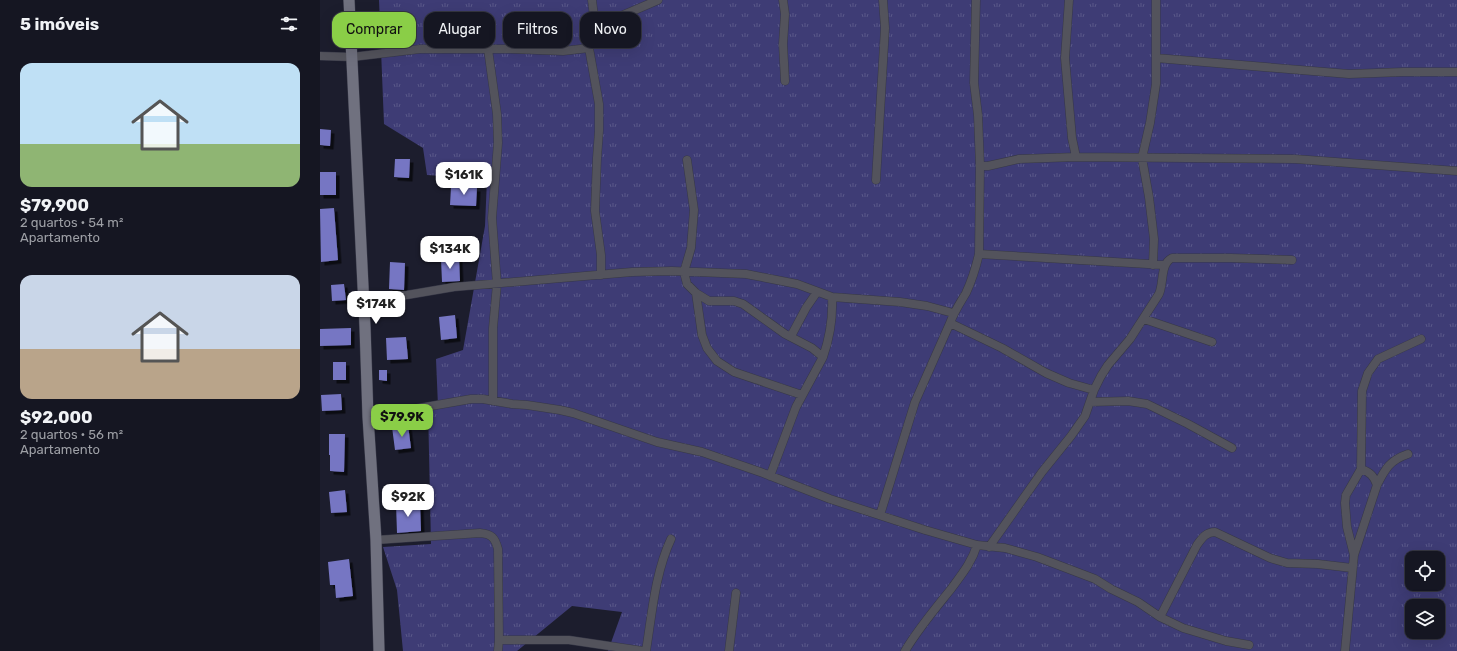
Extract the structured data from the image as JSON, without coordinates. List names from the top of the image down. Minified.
{"page":{"heading":"5 imóveis","chip":["Comprar","Alugar","Filtros","Novo"],"list":[{"name":"$79,900","note":"2 quartos · 54 m² · Apartamento"},{"name":"$92,000","note":"2 quartos · 56 m² · Apartamento"}],"price":["$161K","$134K","$174K","$79.9K","$92K"]}}
